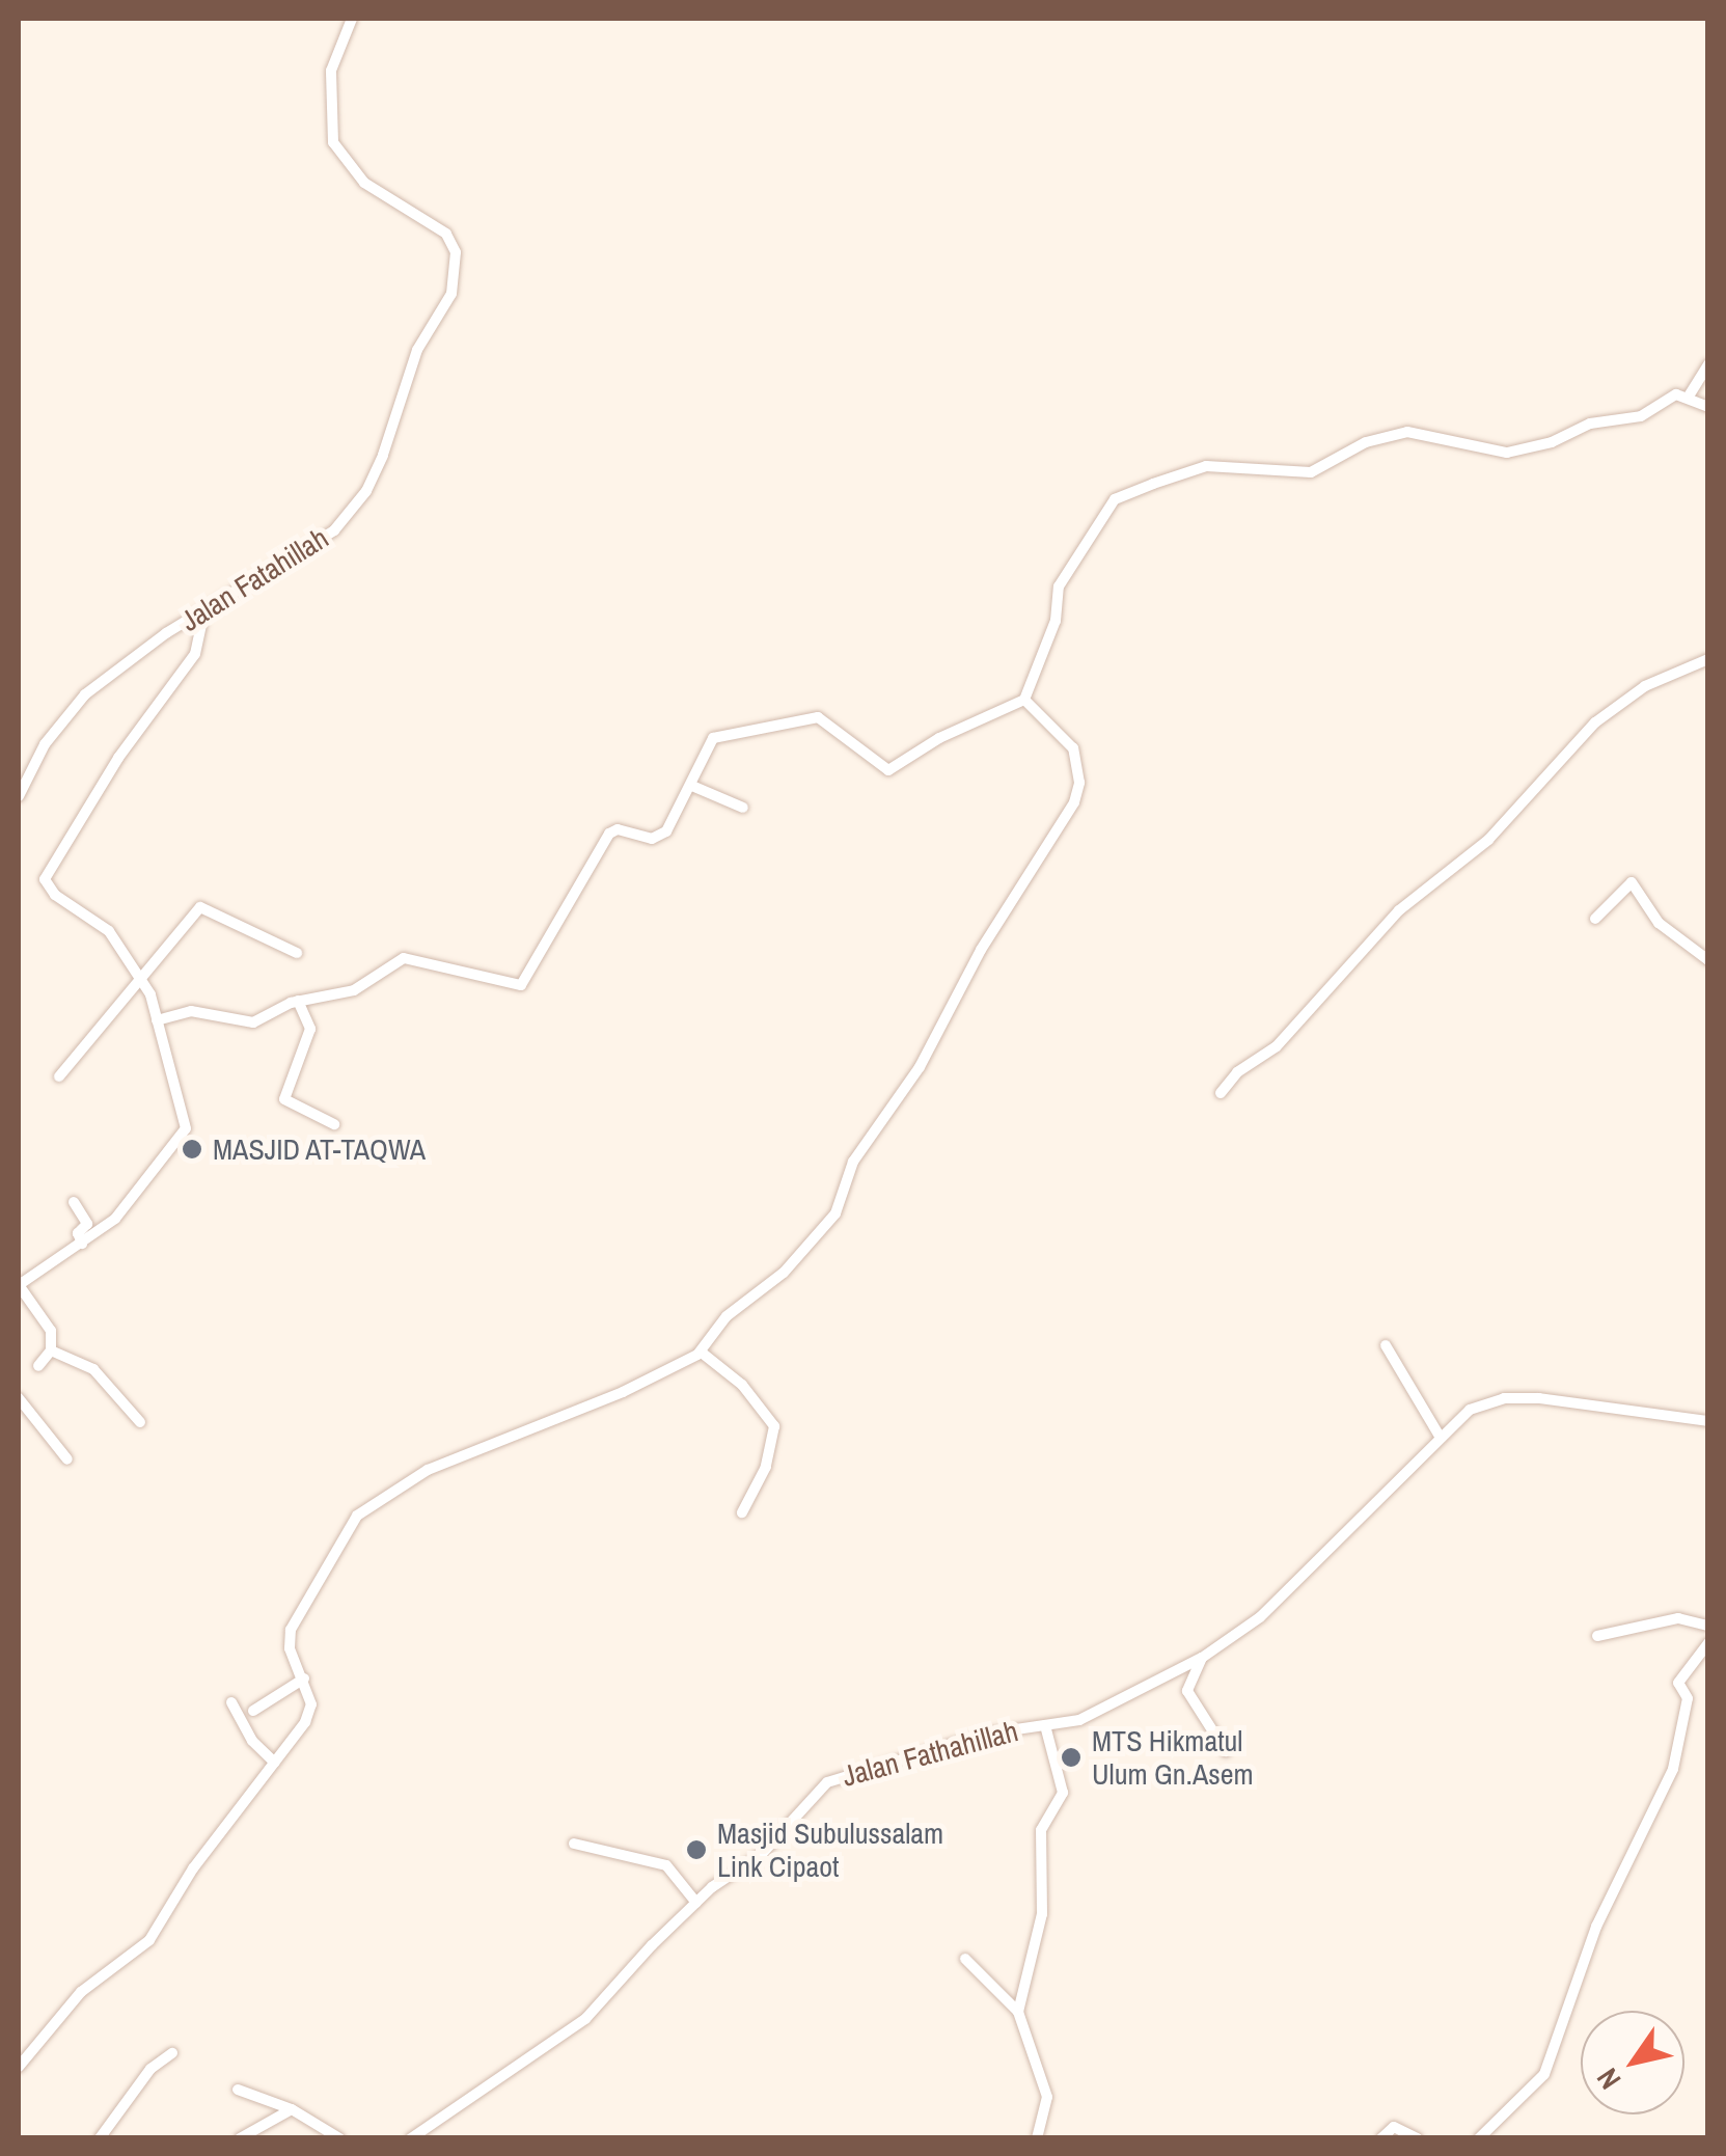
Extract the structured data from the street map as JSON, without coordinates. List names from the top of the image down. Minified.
{"streets":{"street":["Jalan Fatahillah","Jalan Fathahillah"]},"places":["MASJID AT-TAQWA","MTS Hikmatul Ulum Gn.Asem","Masjid Subulussalam Link Cipaot"],"north":"bottom left"}
